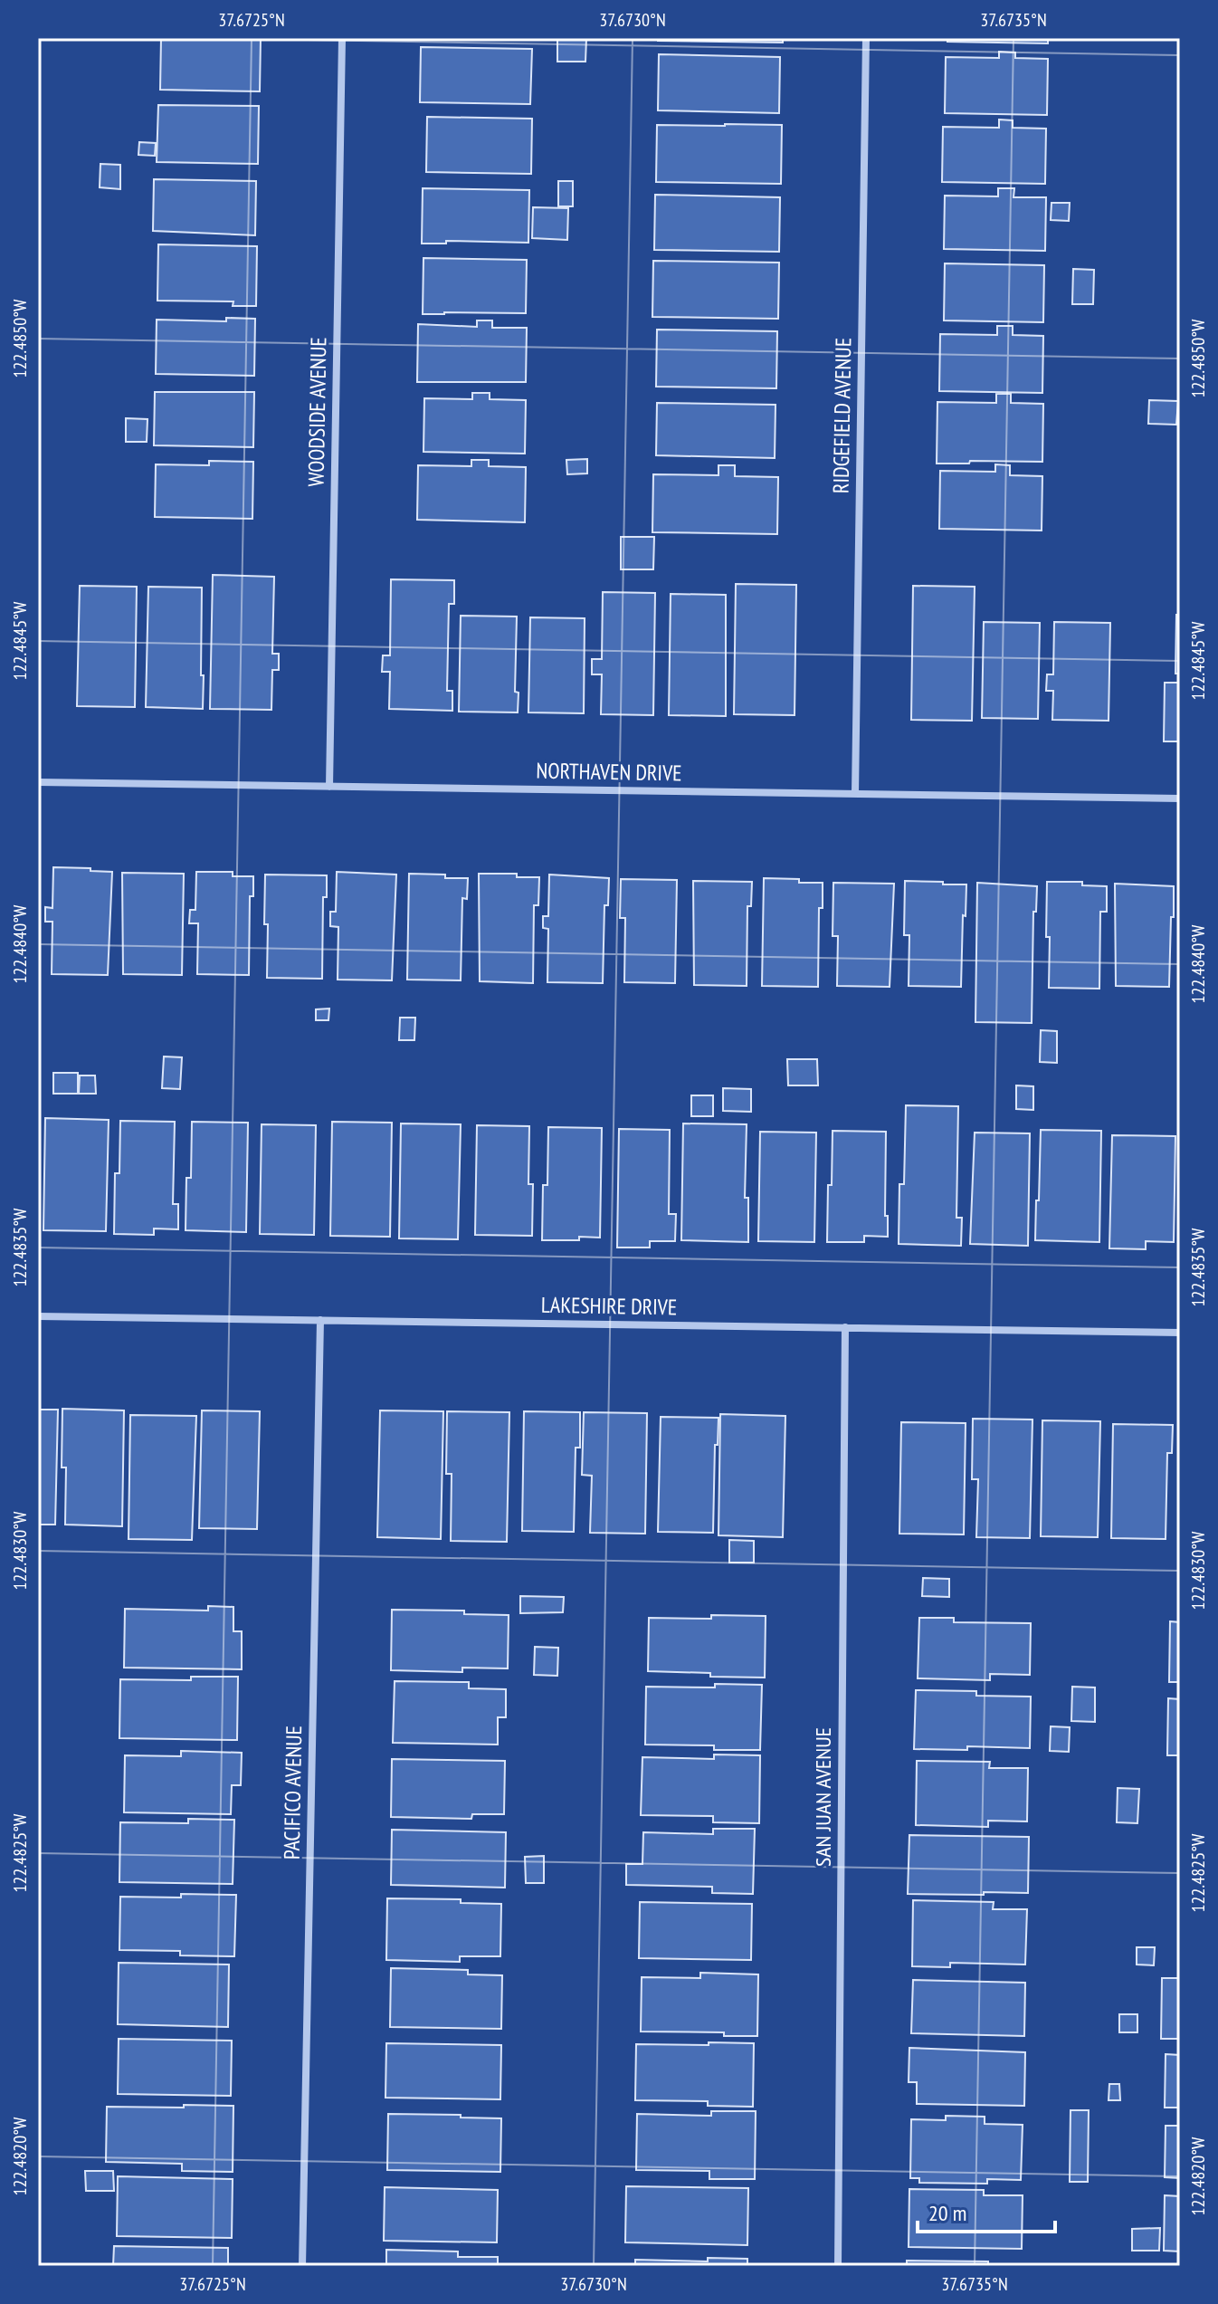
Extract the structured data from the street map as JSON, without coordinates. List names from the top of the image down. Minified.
{"streets":{"street":["WOODSIDE AVENUE","RIDGEFIELD AVENUE","NORTHAVEN DRIVE","LAKESHIRE DRIVE","PACIFICO AVENUE","SAN JUAN AVENUE"]},"crossings":[["WOODSIDE AVENUE","NORTHAVEN DRIVE"],["RIDGEFIELD AVENUE","NORTHAVEN DRIVE"],["LAKESHIRE DRIVE","PACIFICO AVENUE"],["LAKESHIRE DRIVE","SAN JUAN AVENUE"]],"scale_bar":"20 m","coordinates":["37.6725°N","37.6730°N","37.6735°N","122.4850°W","122.4845°W","122.4840°W","122.4835°W","122.4830°W","122.4825°W","122.4820°W"]}
